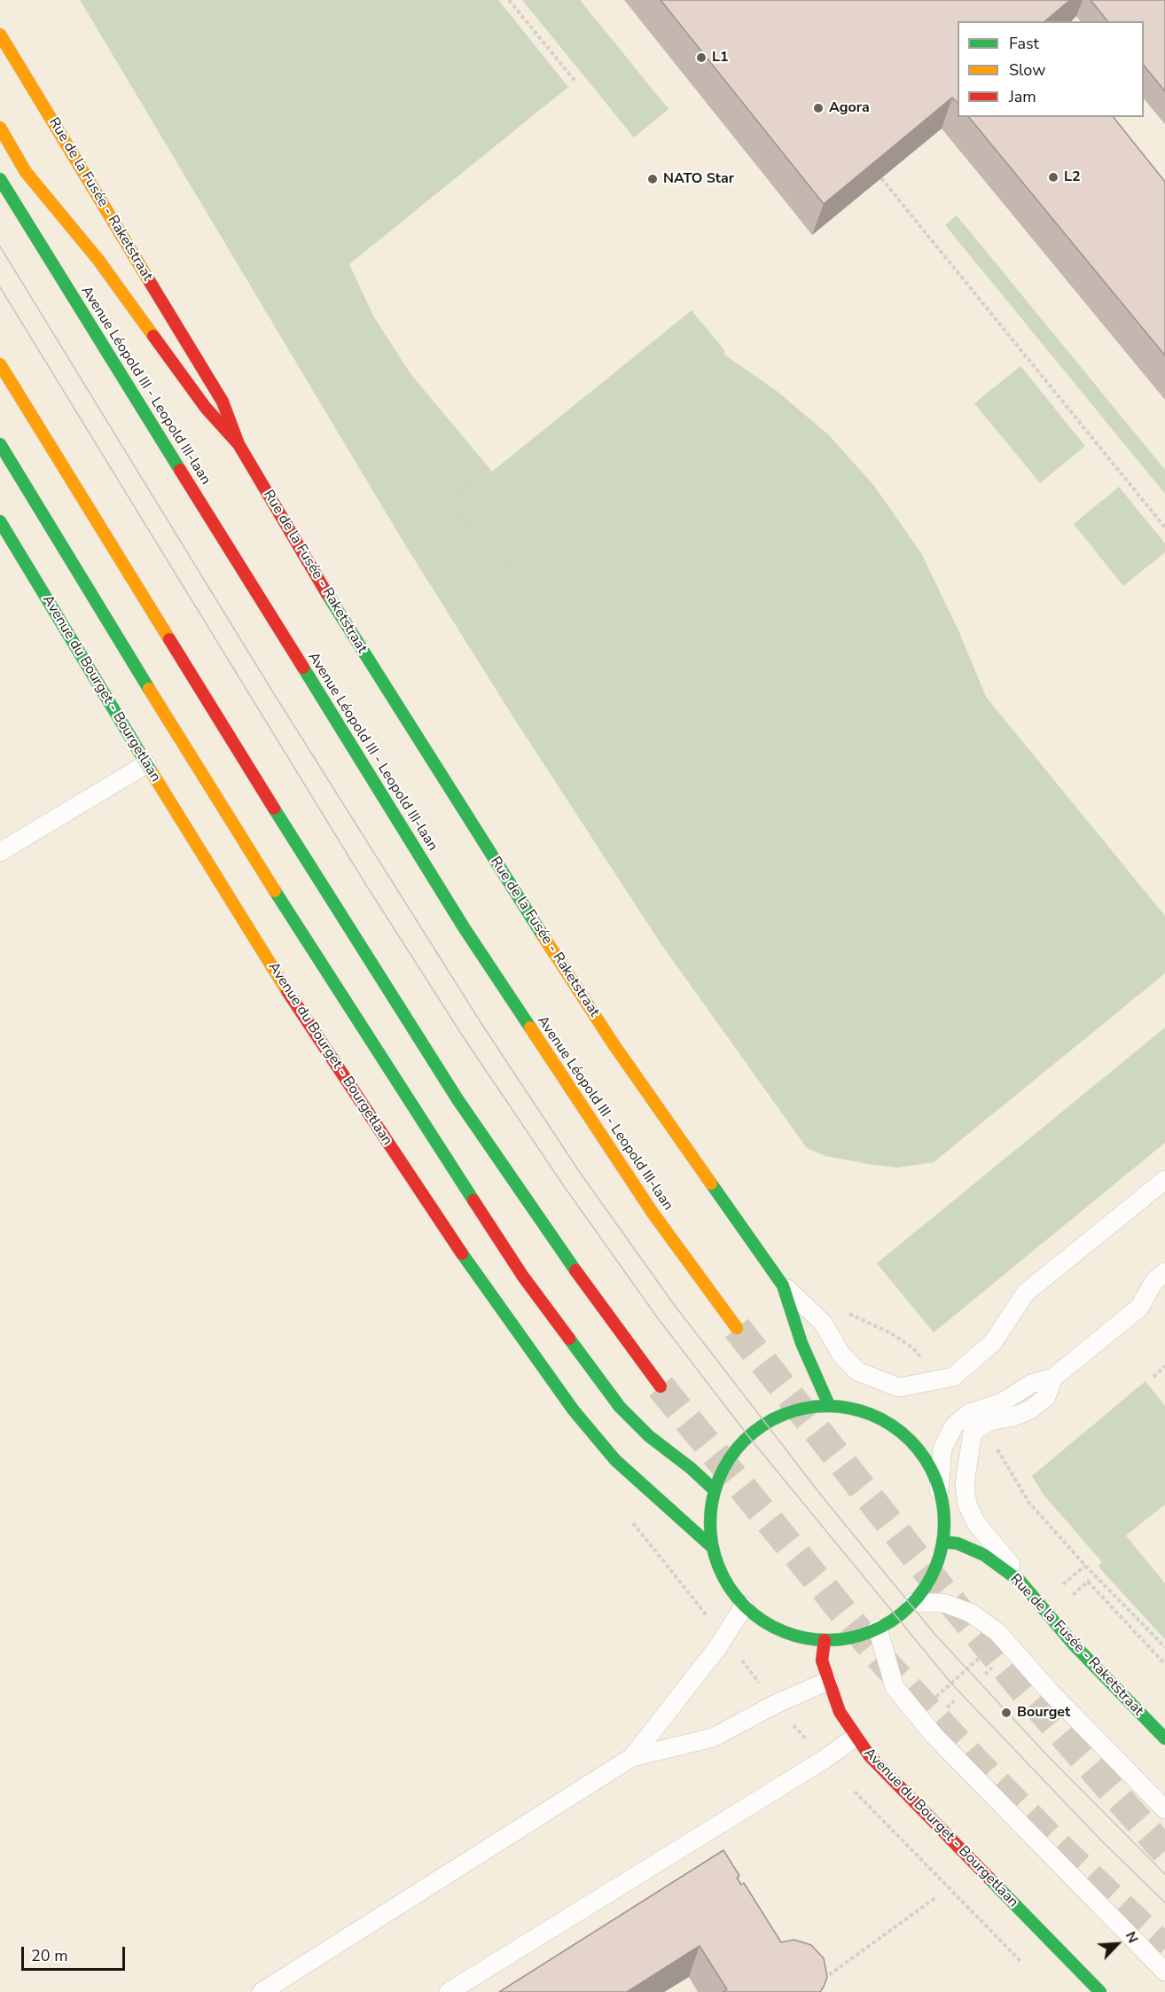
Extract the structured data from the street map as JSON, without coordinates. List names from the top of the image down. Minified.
{"streets":{"main road":["Rue de la Fusée - Raketstraat","Avenue Léopold III - Leopold III-laan","Avenue du Bourget - Bourgetlaan"]},"places":["L1","Agora","L2","NATO Star","Bourget"],"legend":["Fast","Slow","Jam"],"scale_bar":"20 m","north":"top right"}
